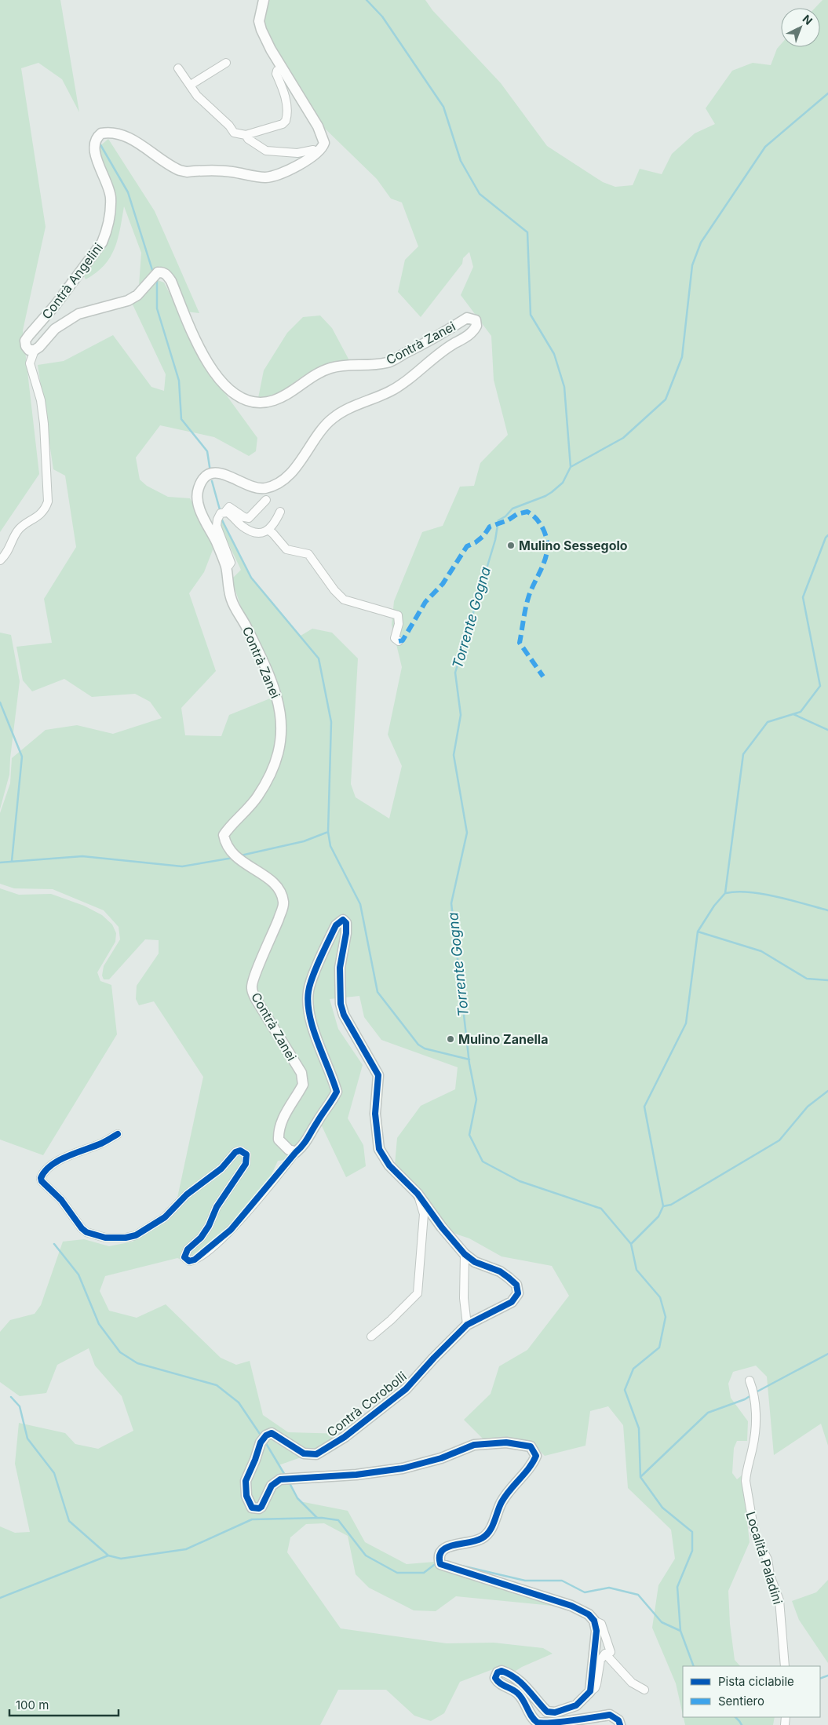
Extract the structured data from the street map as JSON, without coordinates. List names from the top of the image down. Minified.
{"streets":{"street":["Contrà Angelini","Contrà Zanei","Contrà Corobolli","Località Paladini"]},"crossings":[["Contrà Angelini","Contrà Zanei"],["Contrà Zanei","Contrà Corobolli"]],"water":["Torrente Gogna"],"places":["Mulino Sessegolo","Mulino Zanella"],"legend":["Pista ciclabile","Sentiero"],"scale_bar":"100 m","north":"top right"}
